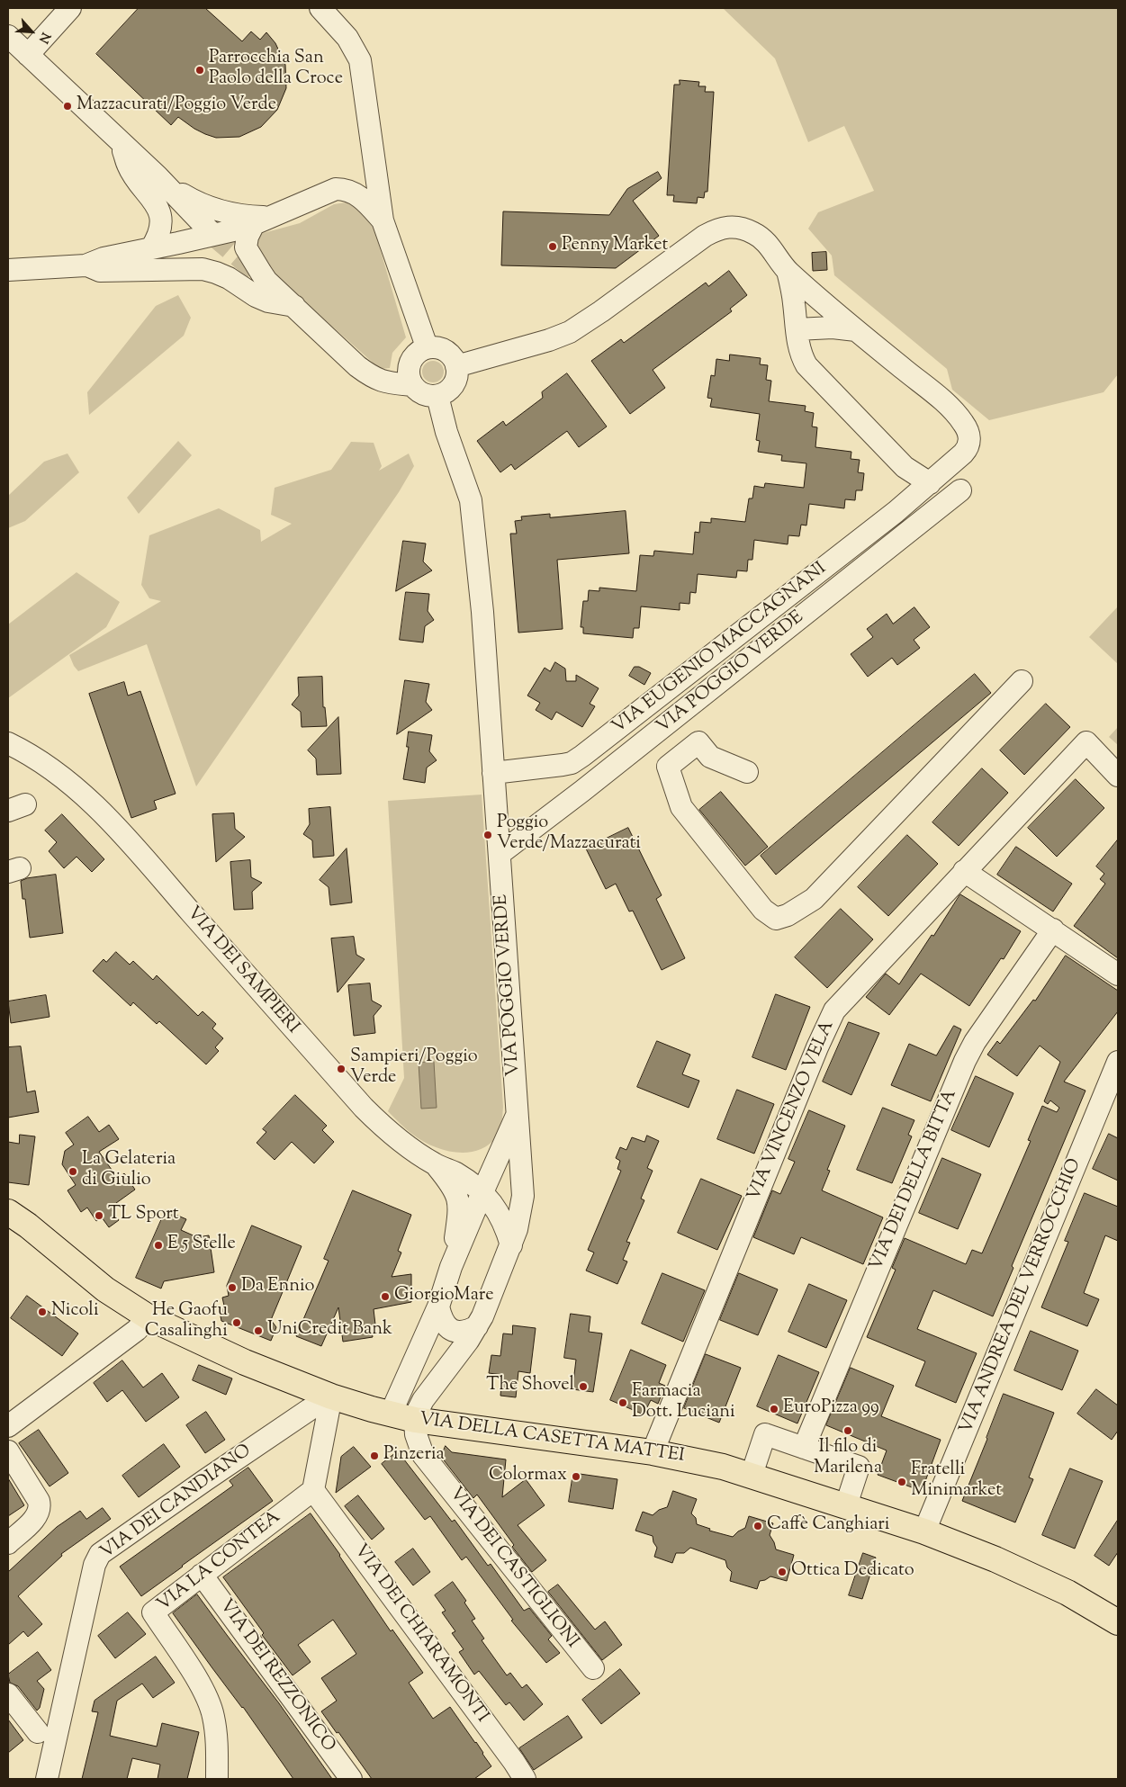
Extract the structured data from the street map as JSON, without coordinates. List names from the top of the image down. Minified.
{"streets":{"main road":["VIA DELLA CASETTA MATTEI"],"street":["VIA EUGENIO MACCAGNANI","VIA POGGIO VERDE","VIA DEI SAMPIERI","VIA VINCENZO VELA","VIA DEI DELLA BITTA","VIA ANDREA DEL VERROCCHIO","VIA DEI CANDIANO","VIA LA CONTEA","VIA DEI CASTIGLIONI","VIA DEI CHIARAMONTI","VIA DEI REZZONICO"]},"crossings":[["VIA EUGENIO MACCAGNANI","VIA POGGIO VERDE"],["VIA POGGIO VERDE","VIA DEI SAMPIERI"],["VIA POGGIO VERDE","VIA DELLA CASETTA MATTEI"],["VIA POGGIO VERDE","VIA DEI CASTIGLIONI"],["VIA VINCENZO VELA","VIA DELLA CASETTA MATTEI"],["VIA ANDREA DEL VERROCCHIO","VIA DELLA CASETTA MATTEI"],["VIA DELLA CASETTA MATTEI","VIA DEI CANDIANO"],["VIA DELLA CASETTA MATTEI","VIA DEI CASTIGLIONI"],["VIA LA CONTEA","VIA DEI CHIARAMONTI"],["VIA LA CONTEA","VIA DEI REZZONICO"]],"places":["Parrocchia San Paolo della Croce","Mazzacurati/Poggio Verde","Penny Market","Poggio Verde/Mazzacurati","Sampieri/Poggio Verde","La Gelateria di Giulio","TL Sport","E 5 Stelle","Da Ennio","GiorgioMare","Nicoli","He Gaofu Casalinghi","UniCredit Bank","The Shovel","Farmacia Dott. Luciani","EuroPizza 99","Il filo di Marilena","Pinzeria","Colormax","Fratelli Minimarket","Caffè Canghiari","Ottica Dedicato"],"north":"bottom right"}
